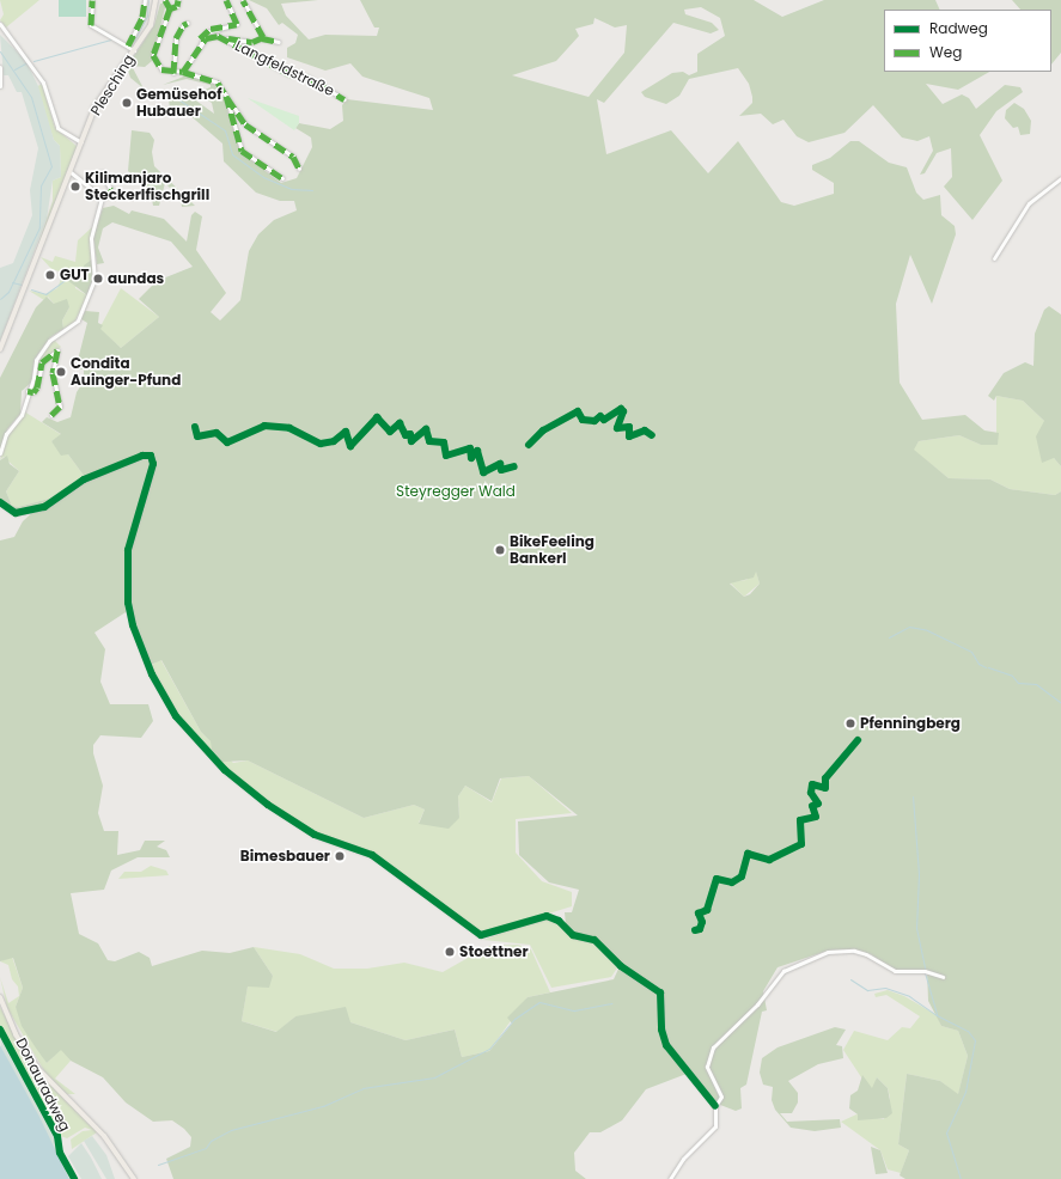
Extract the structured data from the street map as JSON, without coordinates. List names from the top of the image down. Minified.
{"streets":{"main road":["Plesching"],"street":["Langfeldstraße"],"cycle path":["Donauradweg"]},"parks":["Steyregger Wald"],"places":["Gemüsehof Hubauer","Kilimanjaro Steckerlfischgrill","GUT","aundas","Condita Auinger-Pfund","BikeFeeling Bankerl","Pfenningberg","Bimesbauer","Stoettner"],"legend":["Radweg","Weg"]}
